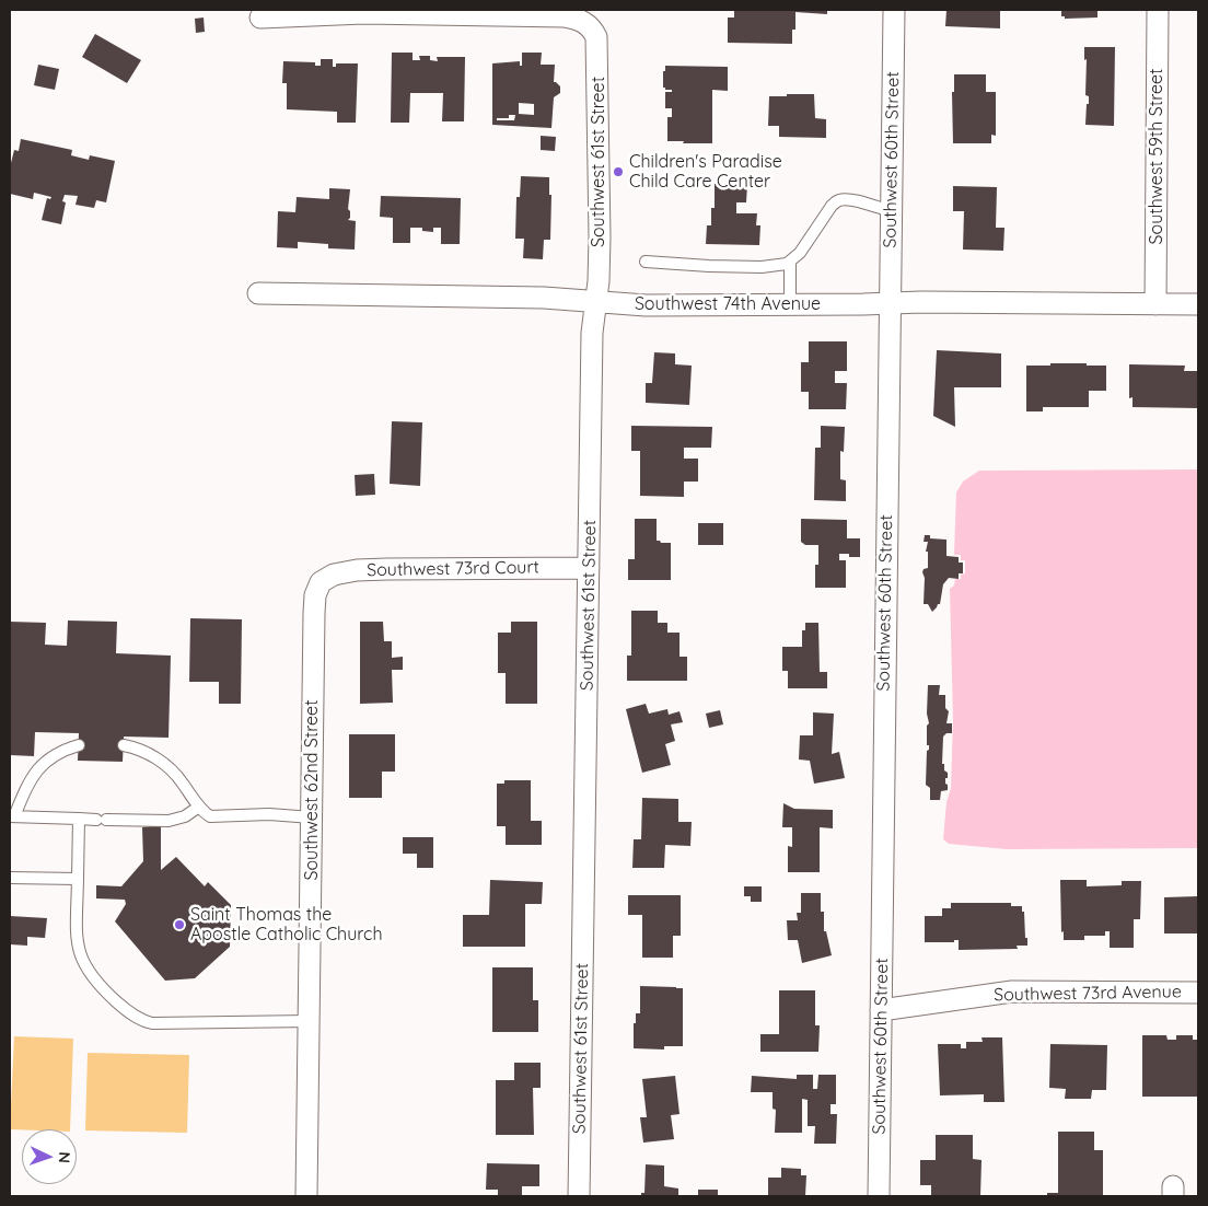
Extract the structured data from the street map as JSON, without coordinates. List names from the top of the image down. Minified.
{"streets":{"street":["Southwest 59th Street","Southwest 60th Street","Southwest 61st Street","Southwest 74th Avenue","Southwest 73rd Court","Southwest 62nd Street","Southwest 73rd Avenue"]},"crossings":[["Southwest 59th Street","Southwest 74th Avenue"],["Southwest 60th Street","Southwest 74th Avenue"],["Southwest 60th Street","Southwest 73rd Avenue"],["Southwest 61st Street","Southwest 74th Avenue"],["Southwest 61st Street","Southwest 73rd Court"],["Southwest 73rd Court","Southwest 62nd Street"]],"places":["Children's Paradise Child Care Center","Saint Thomas the Apostle Catholic Church"],"north":"right"}
